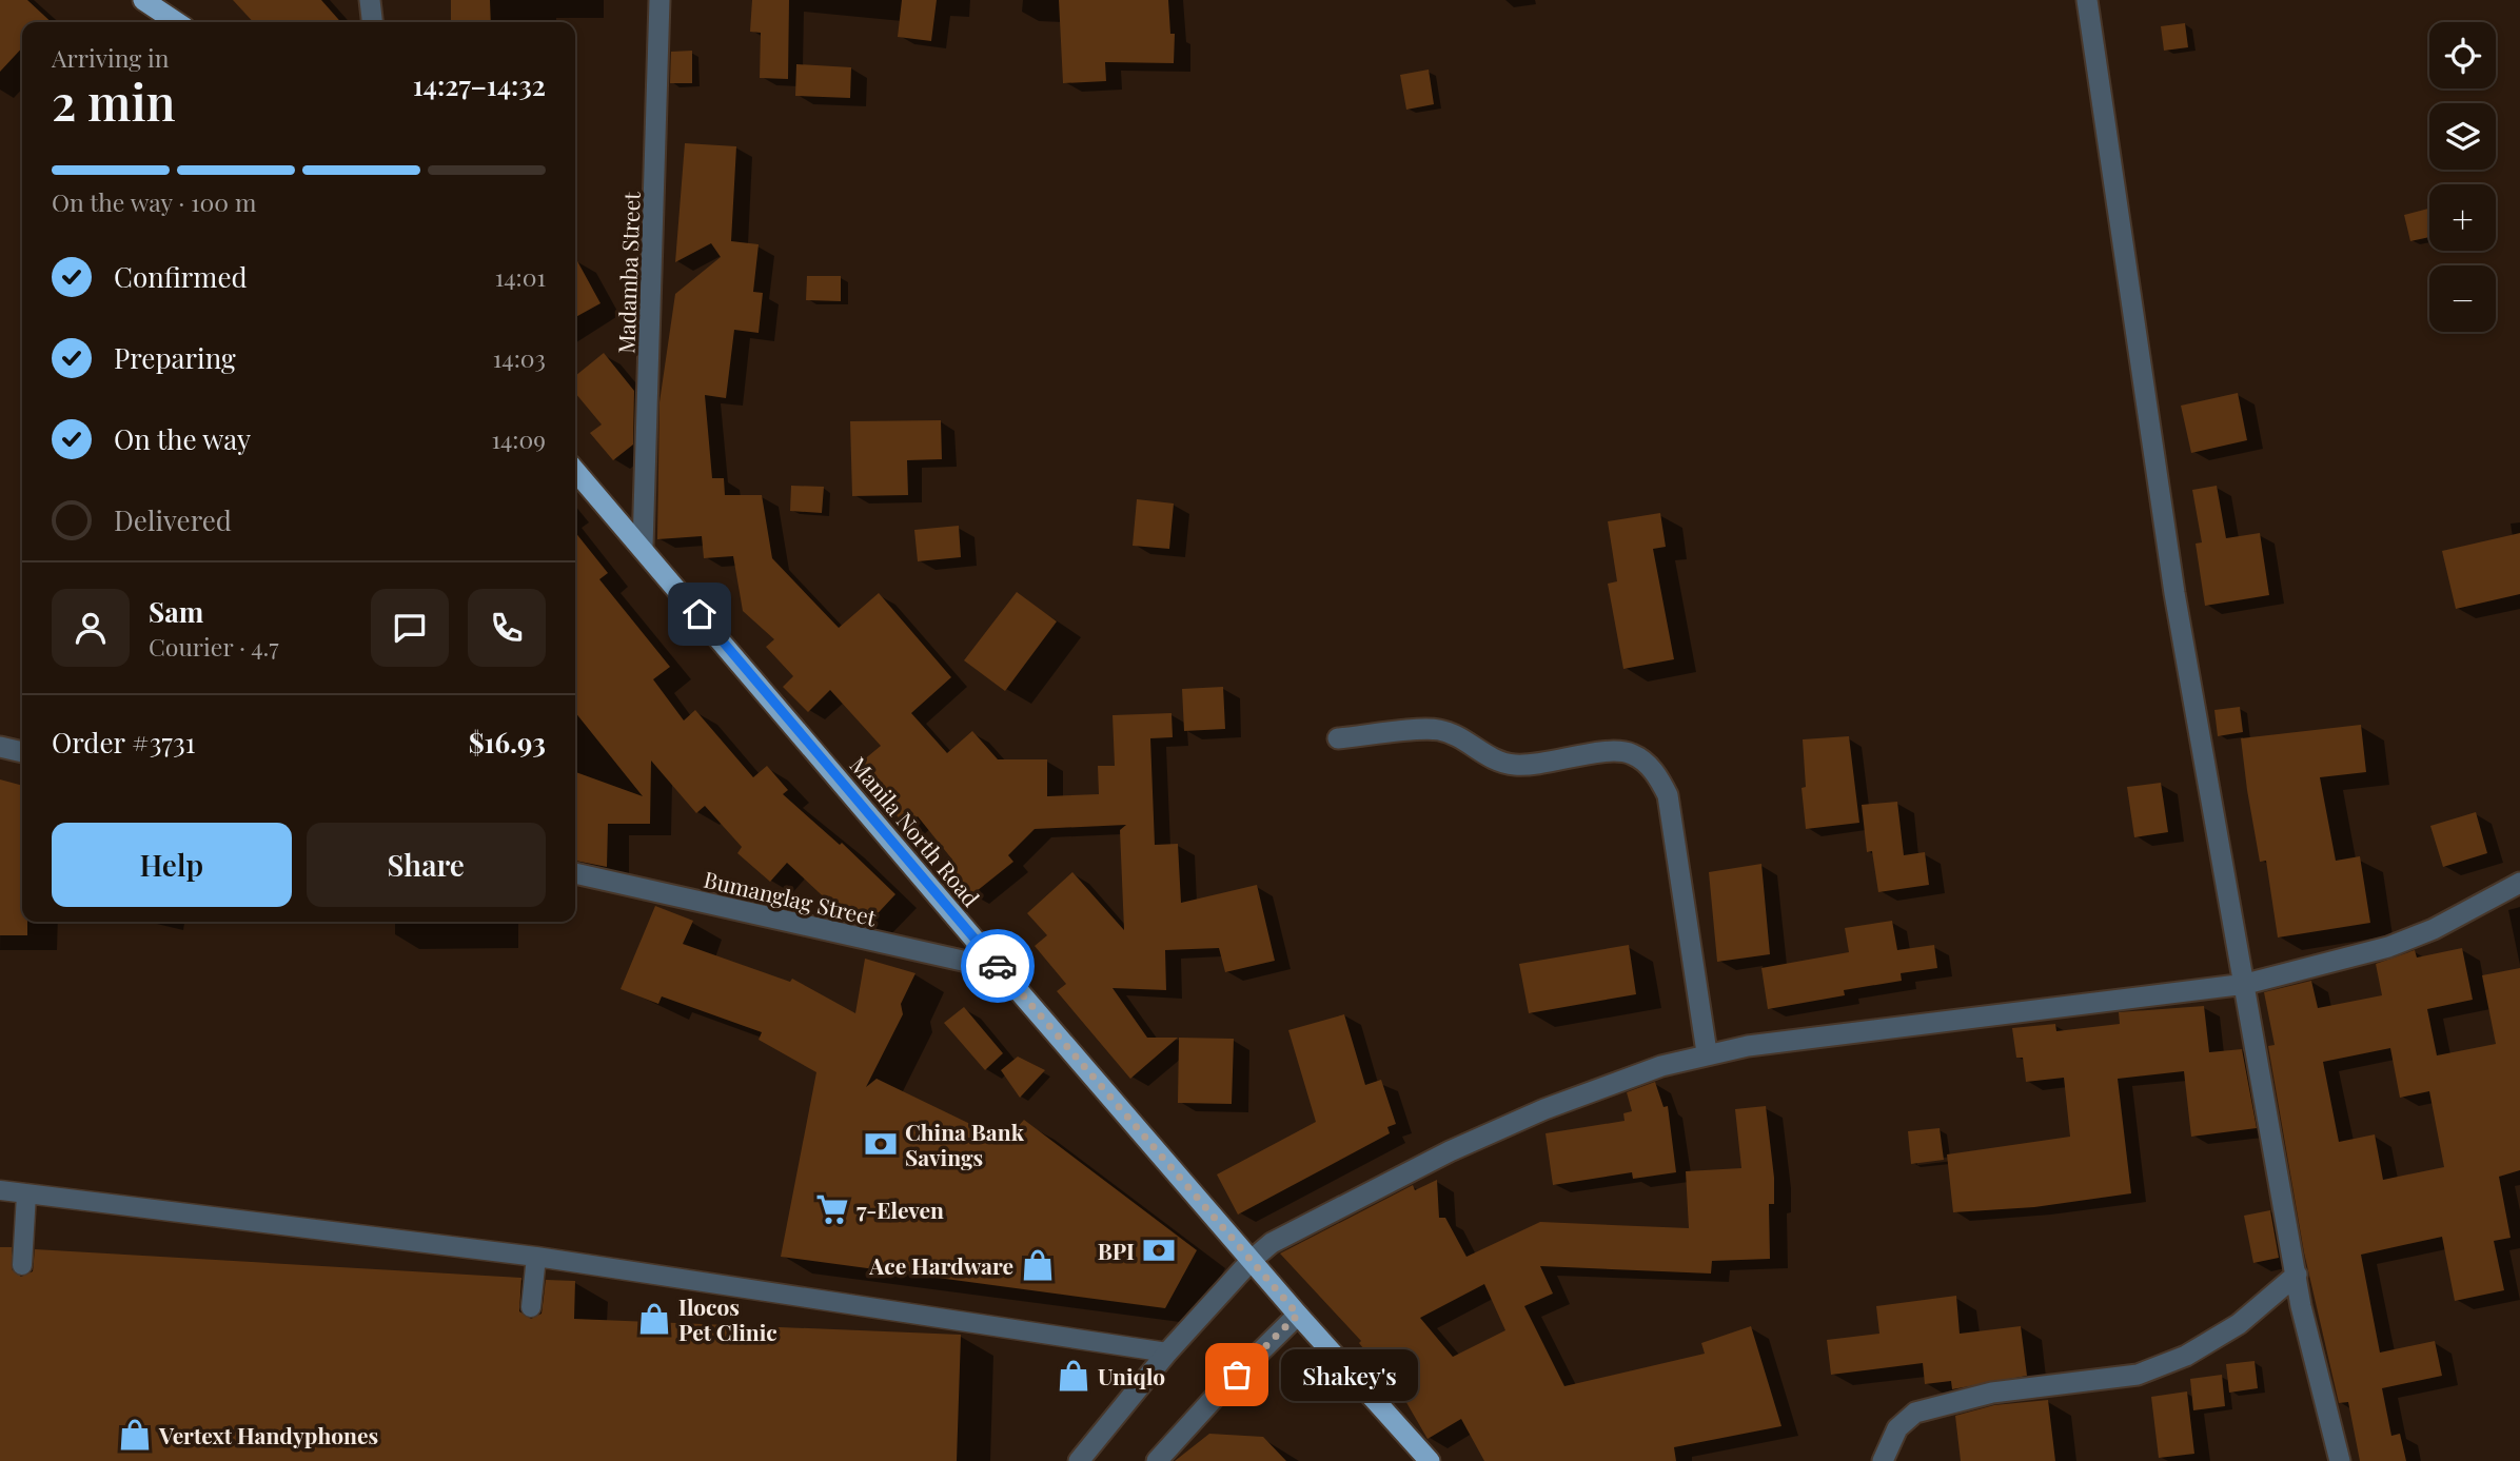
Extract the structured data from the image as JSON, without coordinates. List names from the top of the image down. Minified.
{"streets":{"highway":["Manila North Road"],"street":["Madamba Street","Bumanglag Street"]},"crossings":[["Madamba Street","Manila North Road"],["Manila North Road","Bumanglag Street"]],"places":{"bank":["China Bank Savings","BPI"],"supermarket":["7-Eleven"],"shop":["Ace Hardware","Ilocos Pet Clinic","Uniqlo","Vertext Handyphones"],"other":["Shakey's"]},"page":{"map_buttons":["+","−"],"heading":["2 min","Arriving in","14:27–14:32"],"panel":["Sam","Courier · 4.7","Order #3731","$16.93"],"bar":"On the way · 100 m","list":[["Confirmed","14:01"],["Preparing","14:03"],["On the way","14:09"],"Delivered"],"buttons":["Help","Share"],"bubble":"Shakey's"}}
